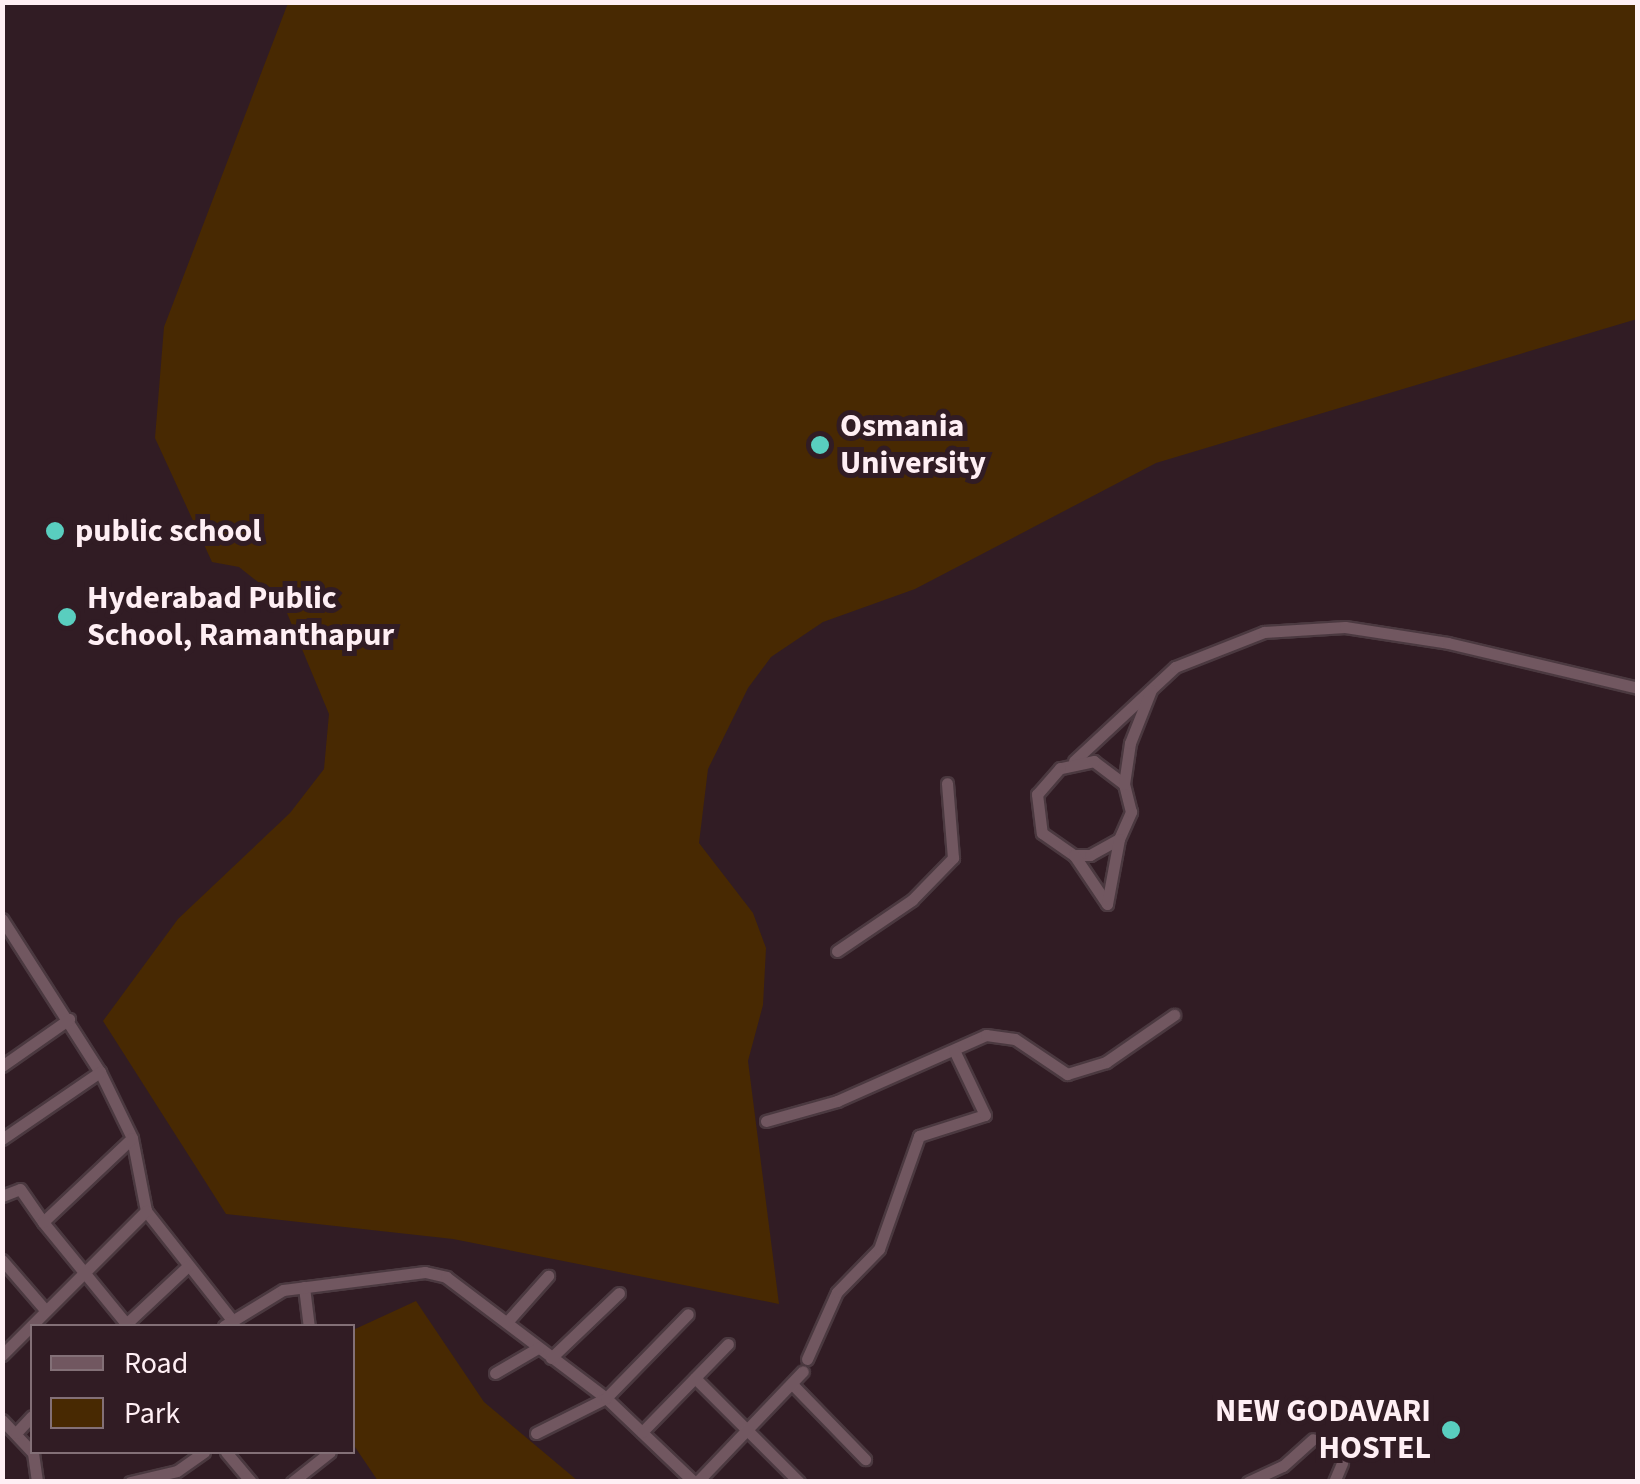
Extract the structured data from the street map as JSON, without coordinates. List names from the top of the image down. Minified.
{"places":["Osmania University","public school","Hyderabad Public School, Ramanthapur","NEW GODAVARI HOSTEL"],"legend":["Road","Park"]}
